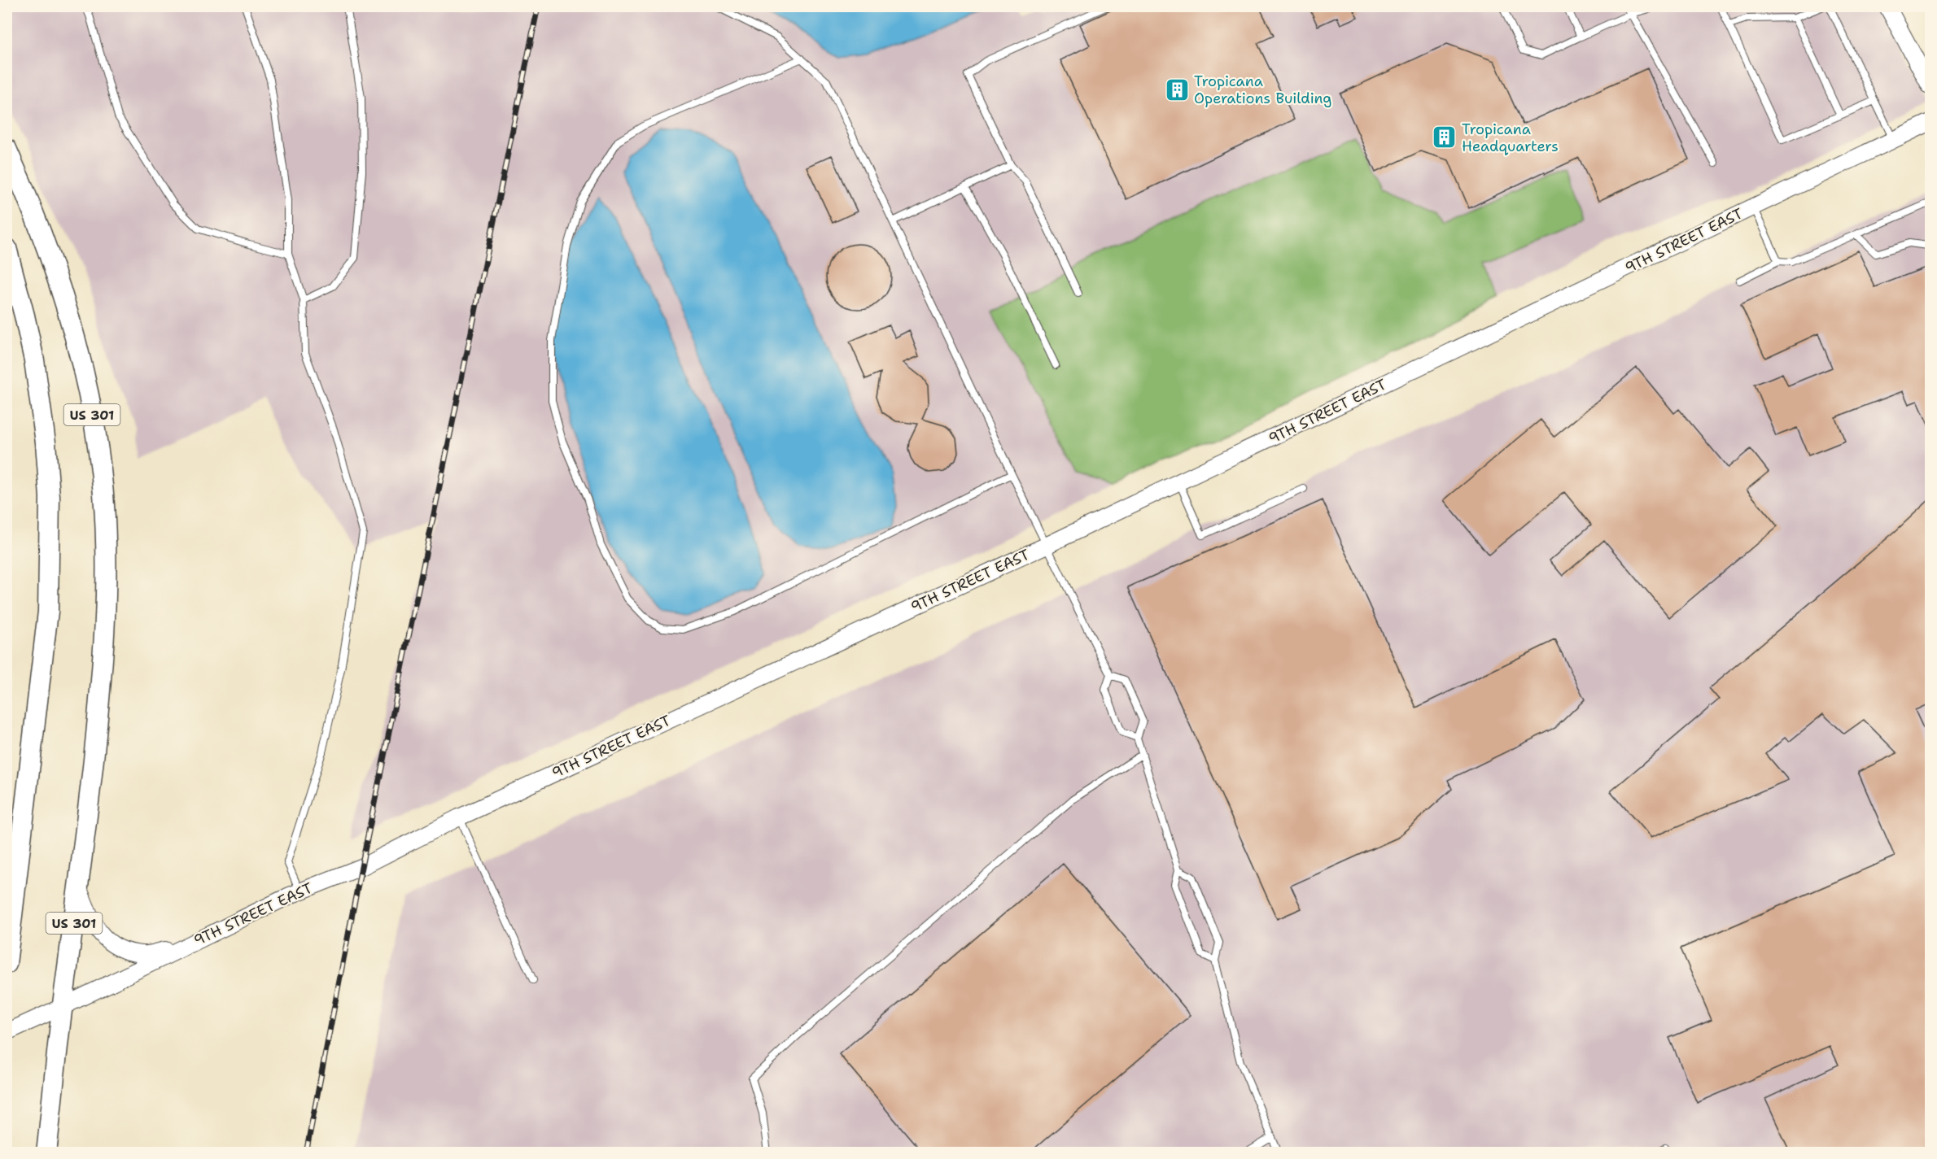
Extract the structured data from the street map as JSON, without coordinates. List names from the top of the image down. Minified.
{"streets":{"main road":["US 301"],"street":["9TH STREET EAST"]},"crossings":[["9TH STREET EAST","US 301"]],"places":{"building":["Tropicana Operations Building","Tropicana Headquarters"]}}
